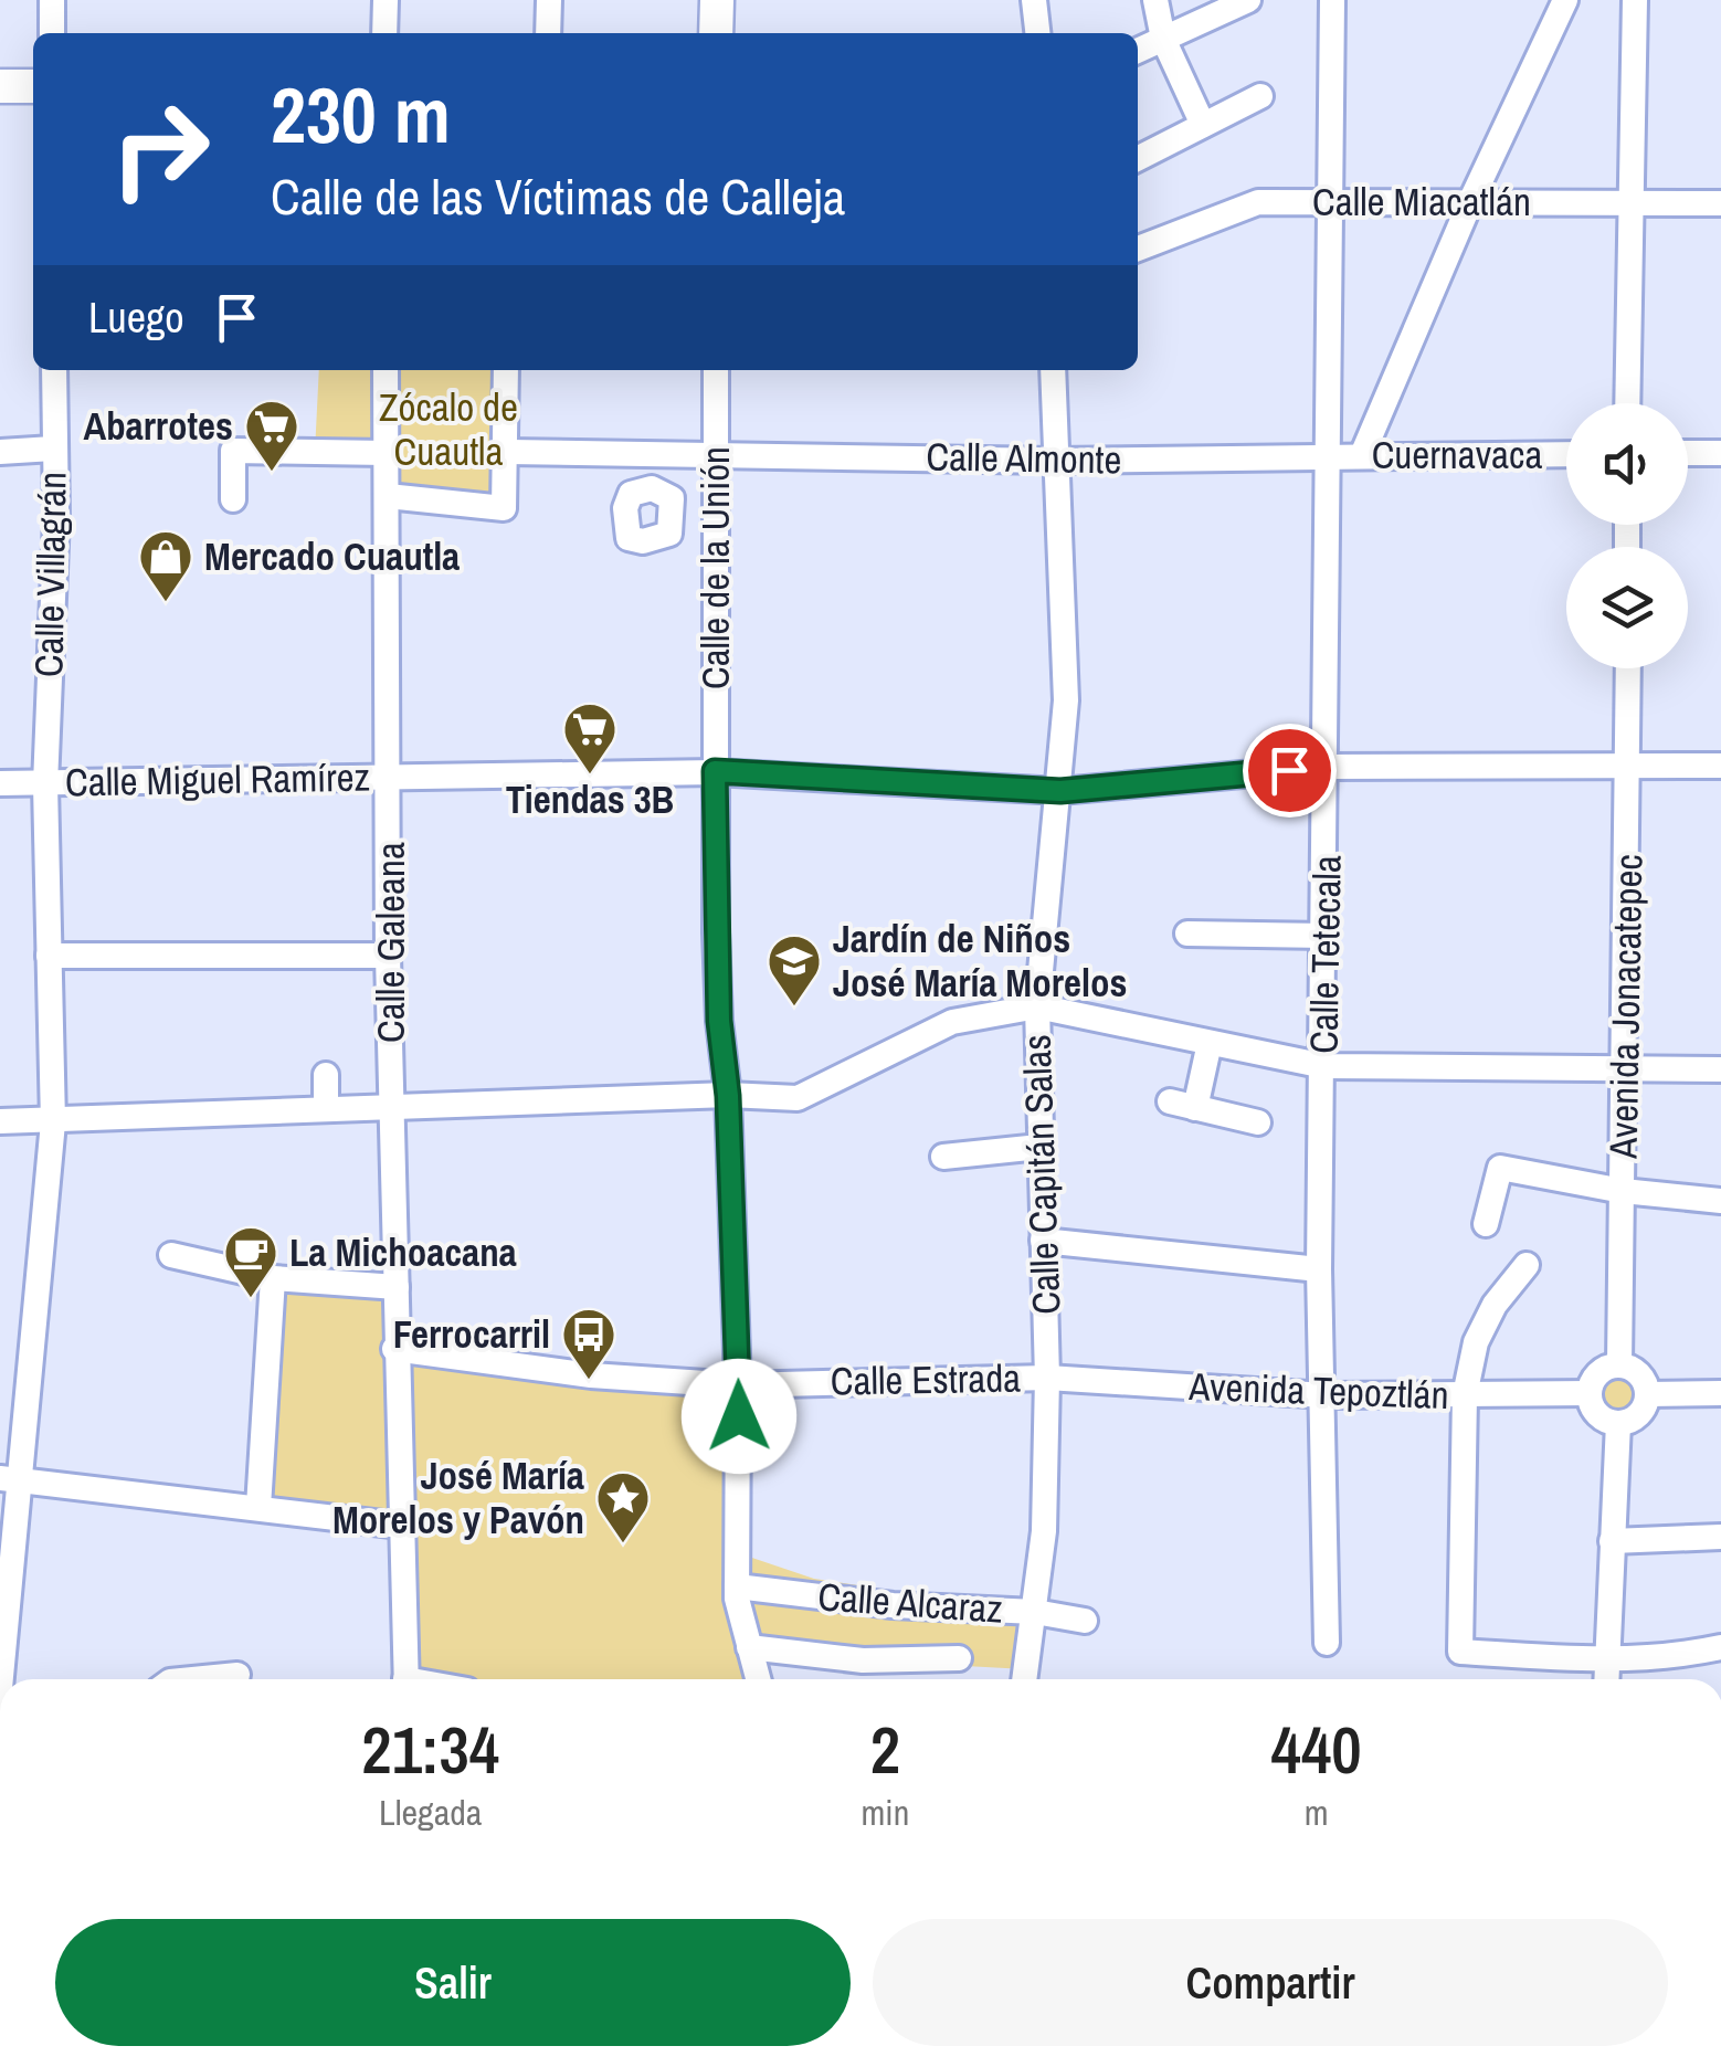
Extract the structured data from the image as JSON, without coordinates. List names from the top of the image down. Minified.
{"streets":{"street":["Calle Miacatlán","Cuernavaca","Calle Almonte","Calle de la Unión","Calle Villagrán","Calle Miguel Ramírez","Calle Galeana","Calle Tetecala","Avenida Jonacatepec","Calle Capitán Salas","Calle Estrada","Avenida Tepoztlán","Calle Alcaraz"]},"crossings":[["Calle Miacatlán","Calle Tetecala"],["Cuernavaca","Calle Almonte"],["Cuernavaca","Calle Tetecala"],["Calle Almonte","Calle de la Unión"],["Calle Almonte","Calle Tetecala"],["Calle Almonte","Calle Capitán Salas"],["Calle de la Unión","Calle Miguel Ramírez"],["Calle de la Unión","Calle Estrada"],["Calle de la Unión","Calle Alcaraz"],["Calle Villagrán","Calle Miguel Ramírez"],["Calle Miguel Ramírez","Calle Galeana"],["Calle Miguel Ramírez","Calle Tetecala"],["Calle Miguel Ramírez","Avenida Jonacatepec"],["Calle Miguel Ramírez","Calle Capitán Salas"],["Calle Galeana","Calle Estrada"],["Calle Tetecala","Avenida Tepoztlán"],["Avenida Jonacatepec","Avenida Tepoztlán"],["Calle Capitán Salas","Calle Estrada"],["Calle Capitán Salas","Avenida Tepoztlán"],["Calle Capitán Salas","Calle Alcaraz"],["Calle Estrada","Avenida Tepoztlán"]],"parks":["Zócalo de Cuautla"],"places":{"supermarket":["Abarrotes","Tiendas 3B"],"shop":["Mercado Cuautla"],"school or university":["Jardín de Niños José María Morelos"],"cafe":["La Michoacana"],"bus stop":["Ferrocarril"],"place":["José María Morelos y Pavón"]},"page":{"turn":["230 m","Calle de las Víctimas de Calleja"],"then":"Luego","eta":["21:34","Llegada","2","min","440","m"],"buttons":["Salir","Compartir"]}}
